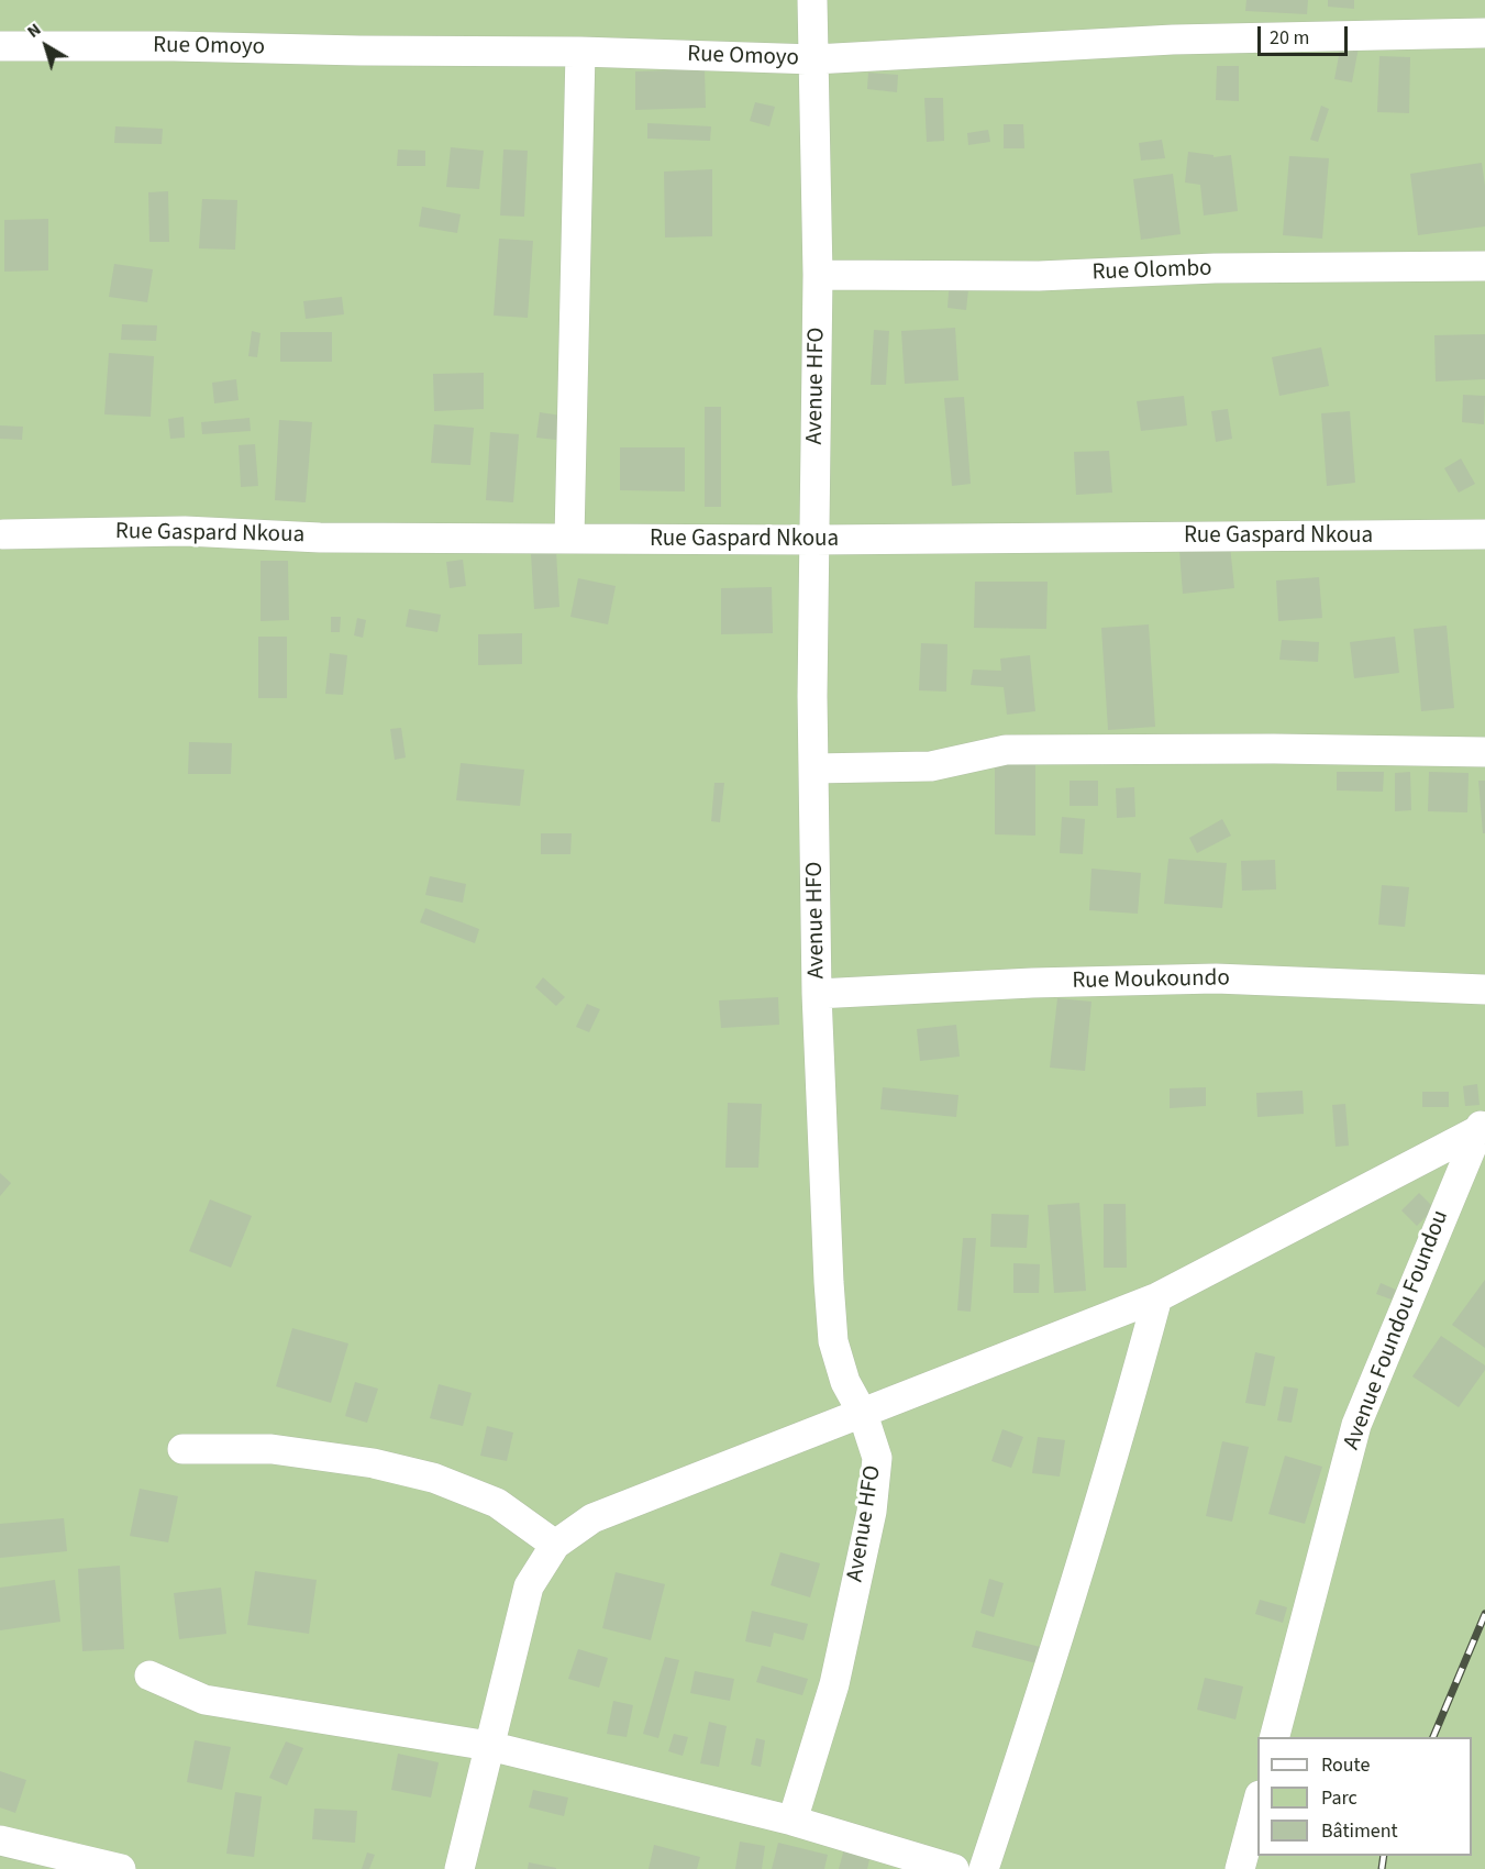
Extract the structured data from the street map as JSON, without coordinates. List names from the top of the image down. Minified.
{"streets":{"street":["Rue Omoyo","Rue Olombo","Avenue HFO","Rue Gaspard Nkoua","Rue Moukoundo","Avenue Foundou Foundou"]},"crossings":[["Rue Omoyo","Avenue HFO"],["Rue Olombo","Avenue HFO"],["Avenue HFO","Rue Gaspard Nkoua"],["Avenue HFO","Rue Moukoundo"]],"legend":["Route","Parc","Bâtiment"],"scale_bar":"20 m","north":"top left"}
